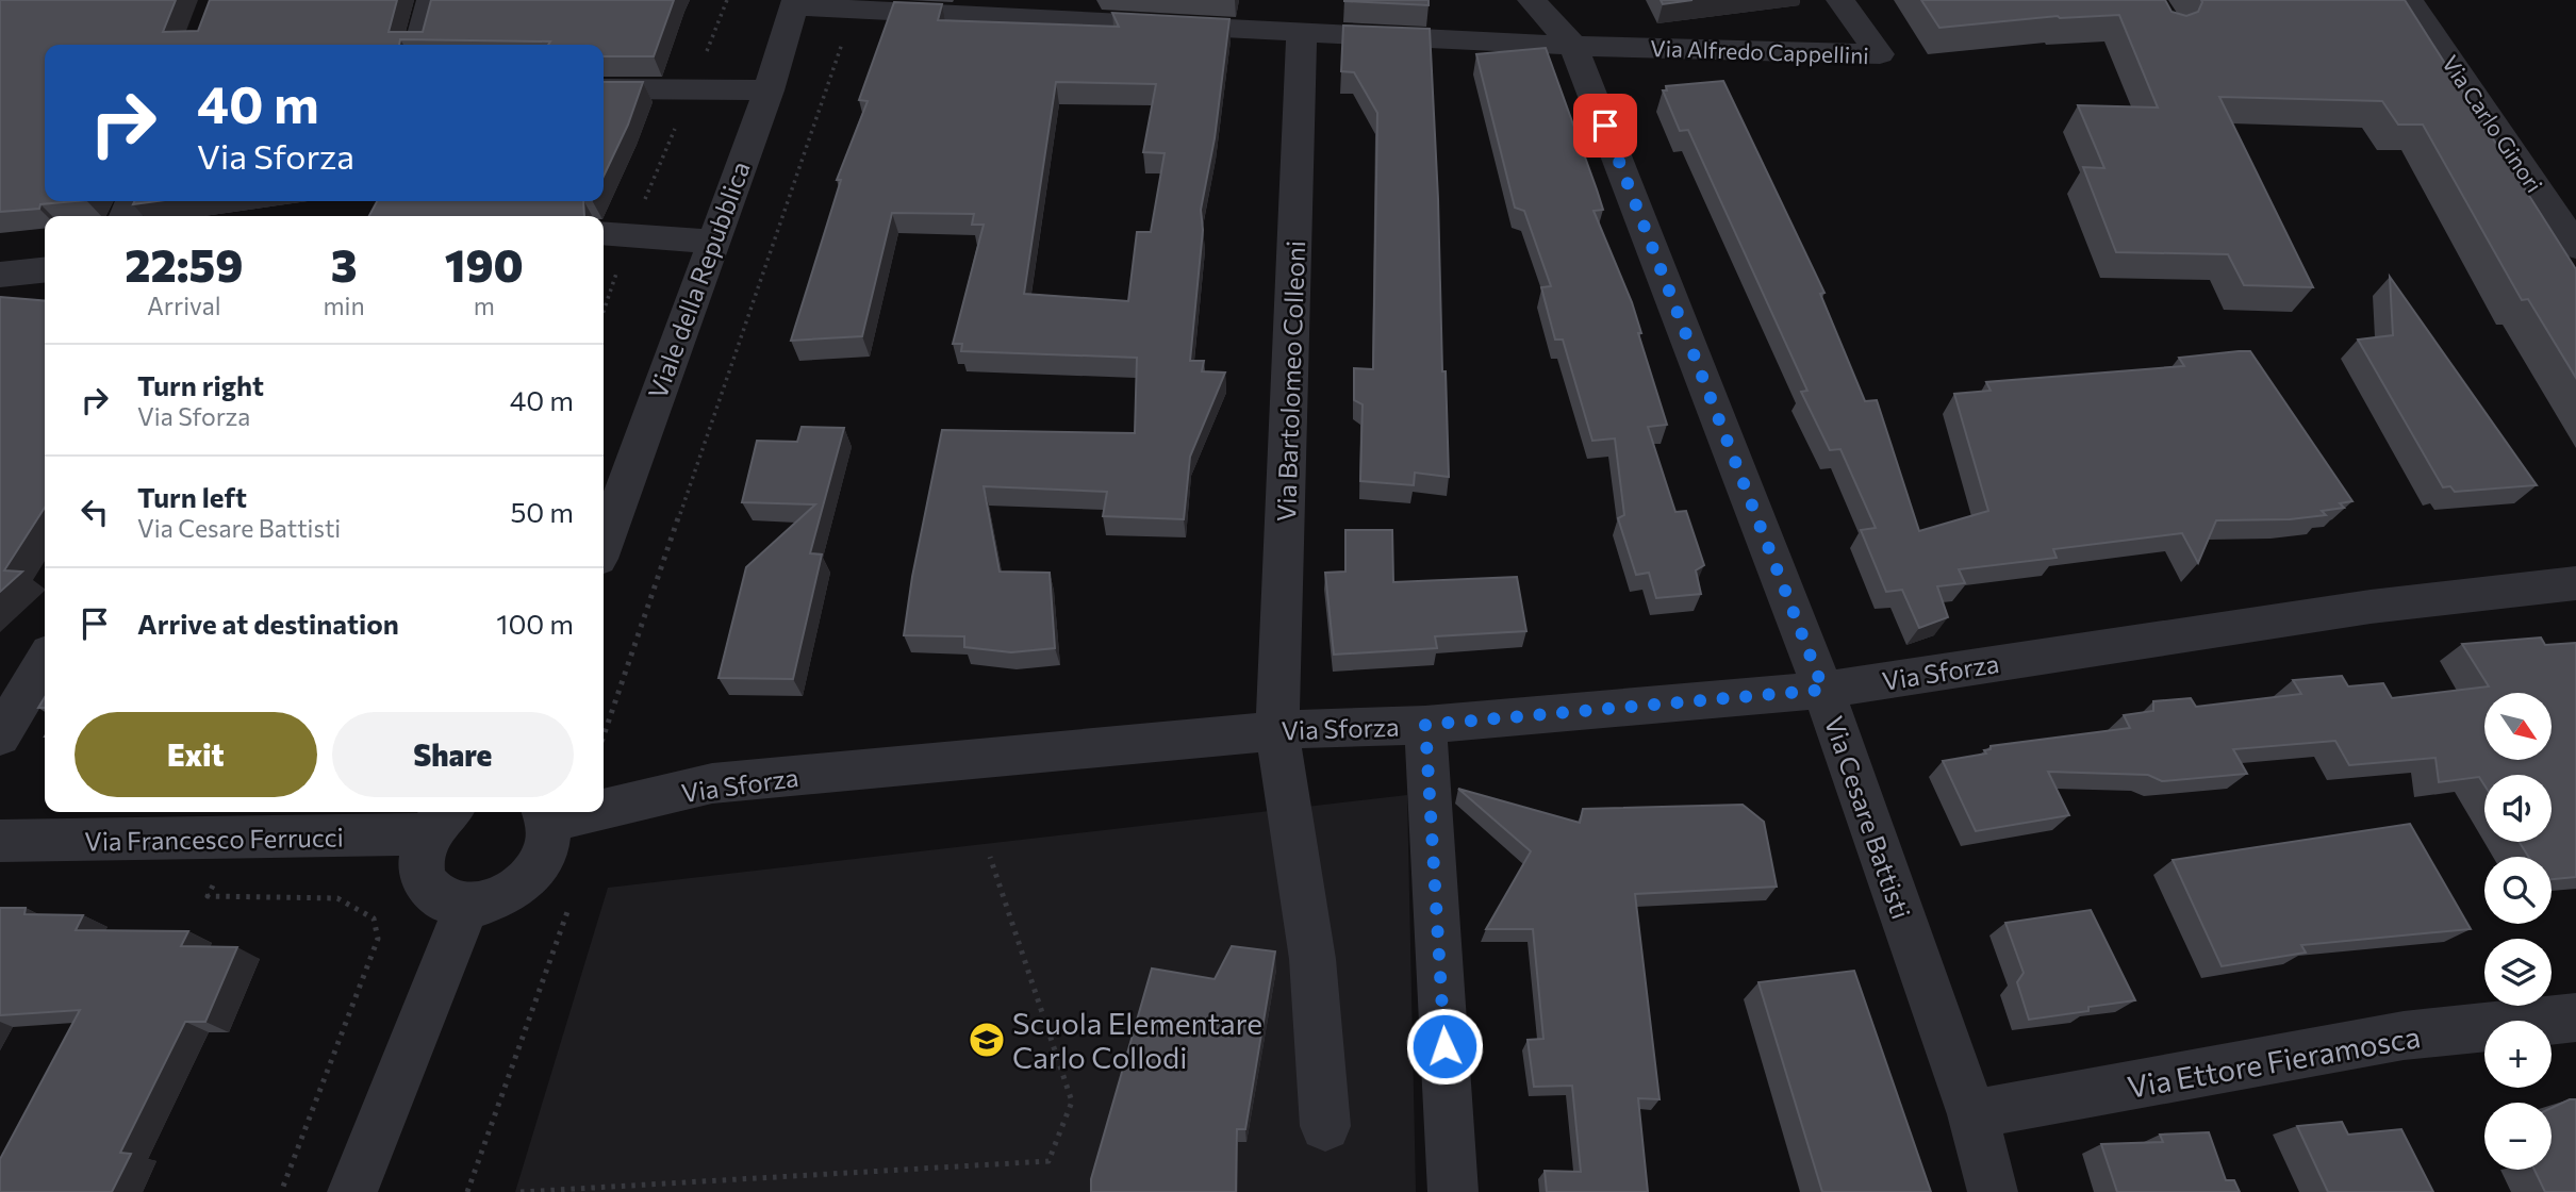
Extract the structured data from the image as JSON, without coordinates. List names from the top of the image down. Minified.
{"streets":{"street":["Via Alfredo Cappellini","Via Carlo Ginori","Viale della Repubblica","Via Bartolomeo Colleoni","Via Sforza","Via Cesare Battisti","Via Francesco Ferrucci","Via Ettore Fieramosca"]},"crossings":[["Via Alfredo Cappellini","Via Cesare Battisti"],["Via Bartolomeo Colleoni","Via Sforza"],["Via Sforza","Via Cesare Battisti"],["Via Cesare Battisti","Via Ettore Fieramosca"]],"places":{"school or university":["Scuola Elementare Carlo Collodi"]},"north":"bottom right","page":{"turn":["40 m","Via Sforza"],"eta":["22:59","Arrival","3","min","190","m"],"list":[{"name":"Turn right","note":"Via Sforza","value":"40 m"},{"name":"Turn left","note":"Via Cesare Battisti","value":"50 m"},{"name":"Arrive at destination","value":"100 m"}],"map_buttons":["+","−"],"buttons":["Exit","Share"]}}
